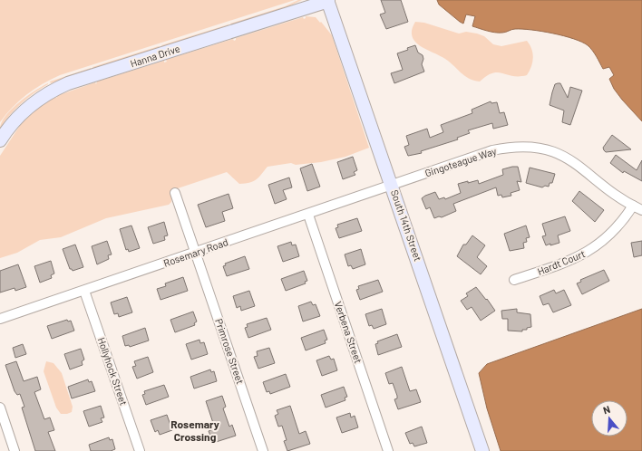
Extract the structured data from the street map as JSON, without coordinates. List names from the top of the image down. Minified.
{"streets":{"main road":["Hanna Drive","South 14th Street"],"street":["Gingoteague Way","Rosemary Road","Hardt Court","Verbena Street","Primrose Street","Hollyhock Street"]},"crossings":[["Hanna Drive","South 14th Street"],["Gingoteague Way","South 14th Street"],["Gingoteague Way","Rosemary Road"],["Gingoteague Way","Hardt Court"],["South 14th Street","Rosemary Road"],["Rosemary Road","Verbena Street"],["Rosemary Road","Primrose Street"],["Rosemary Road","Hollyhock Street"]],"districts":["Rosemary Crossing"],"north":"top"}
